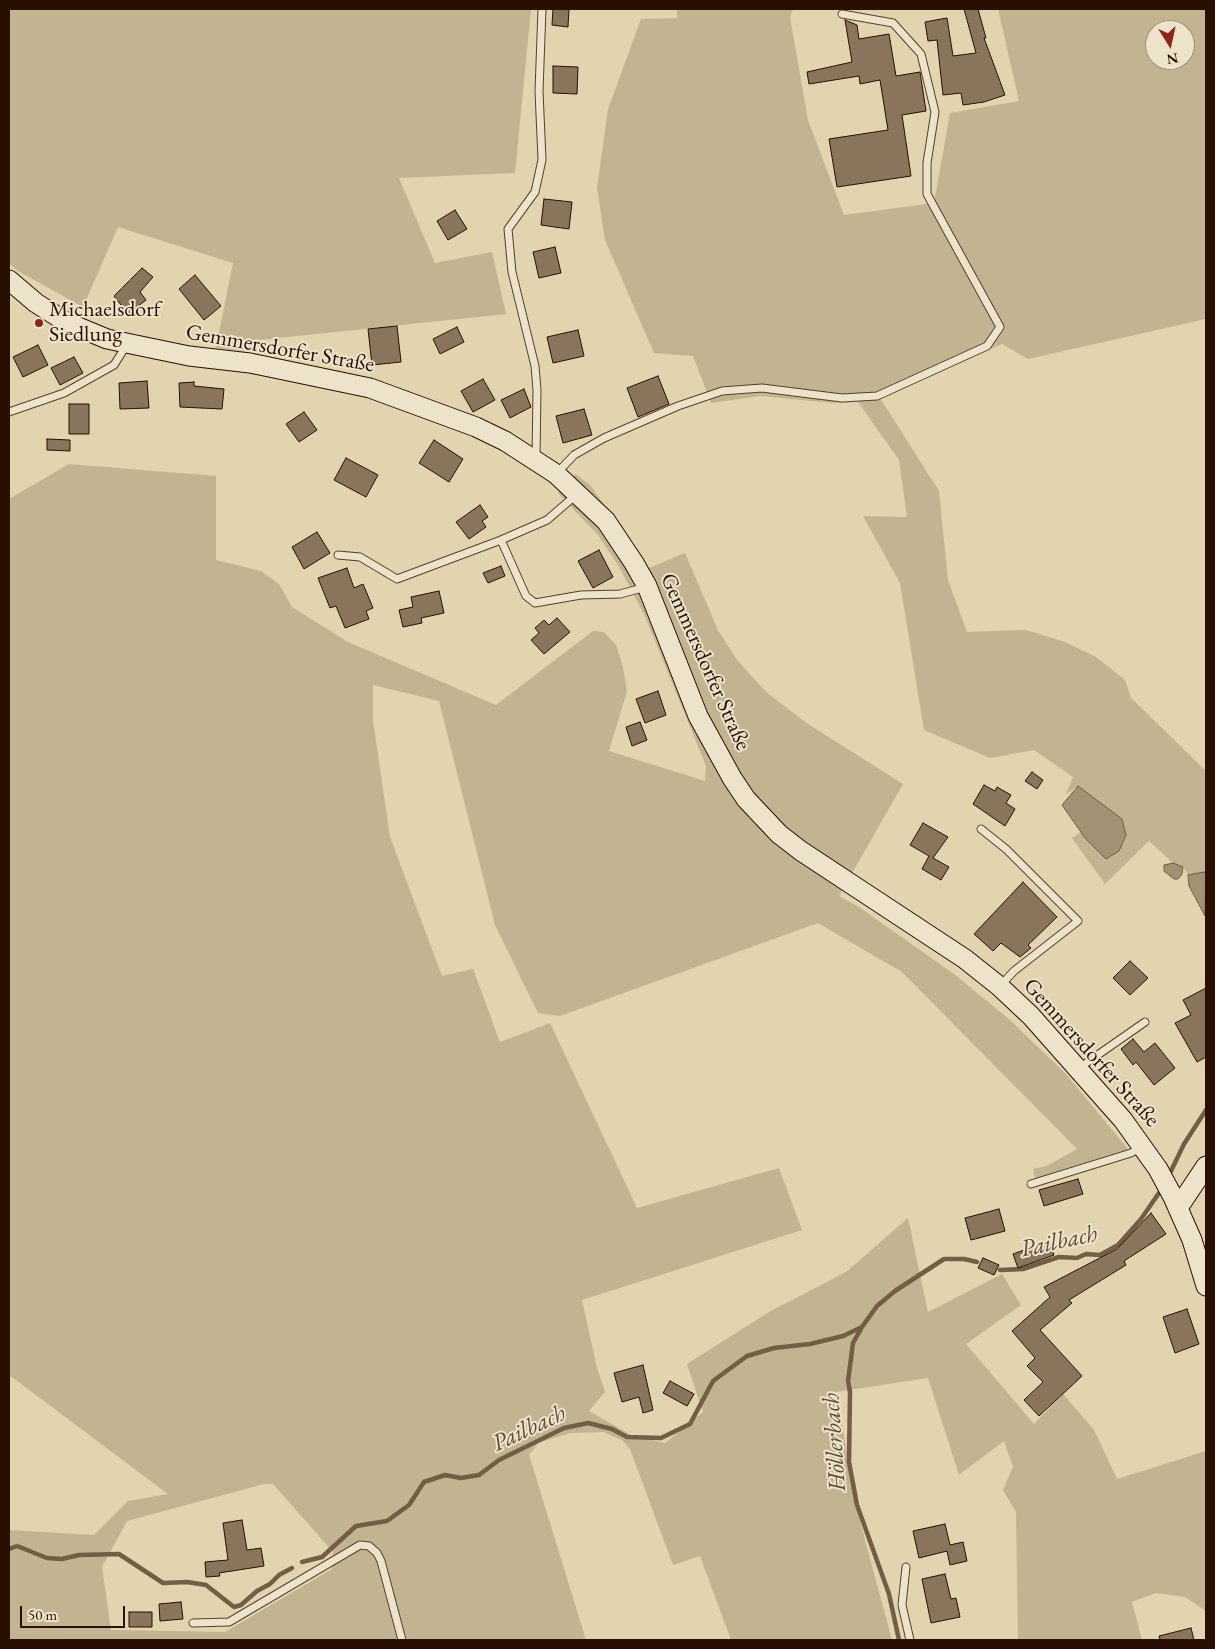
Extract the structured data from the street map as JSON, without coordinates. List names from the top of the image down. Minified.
{"streets":{"main road":["Gemmersdorfer Straße"]},"water":["Pailbach","Höllerbach"],"places":["Michaelsdorf Siedlung"],"scale_bar":"50 m","north":"bottom"}
